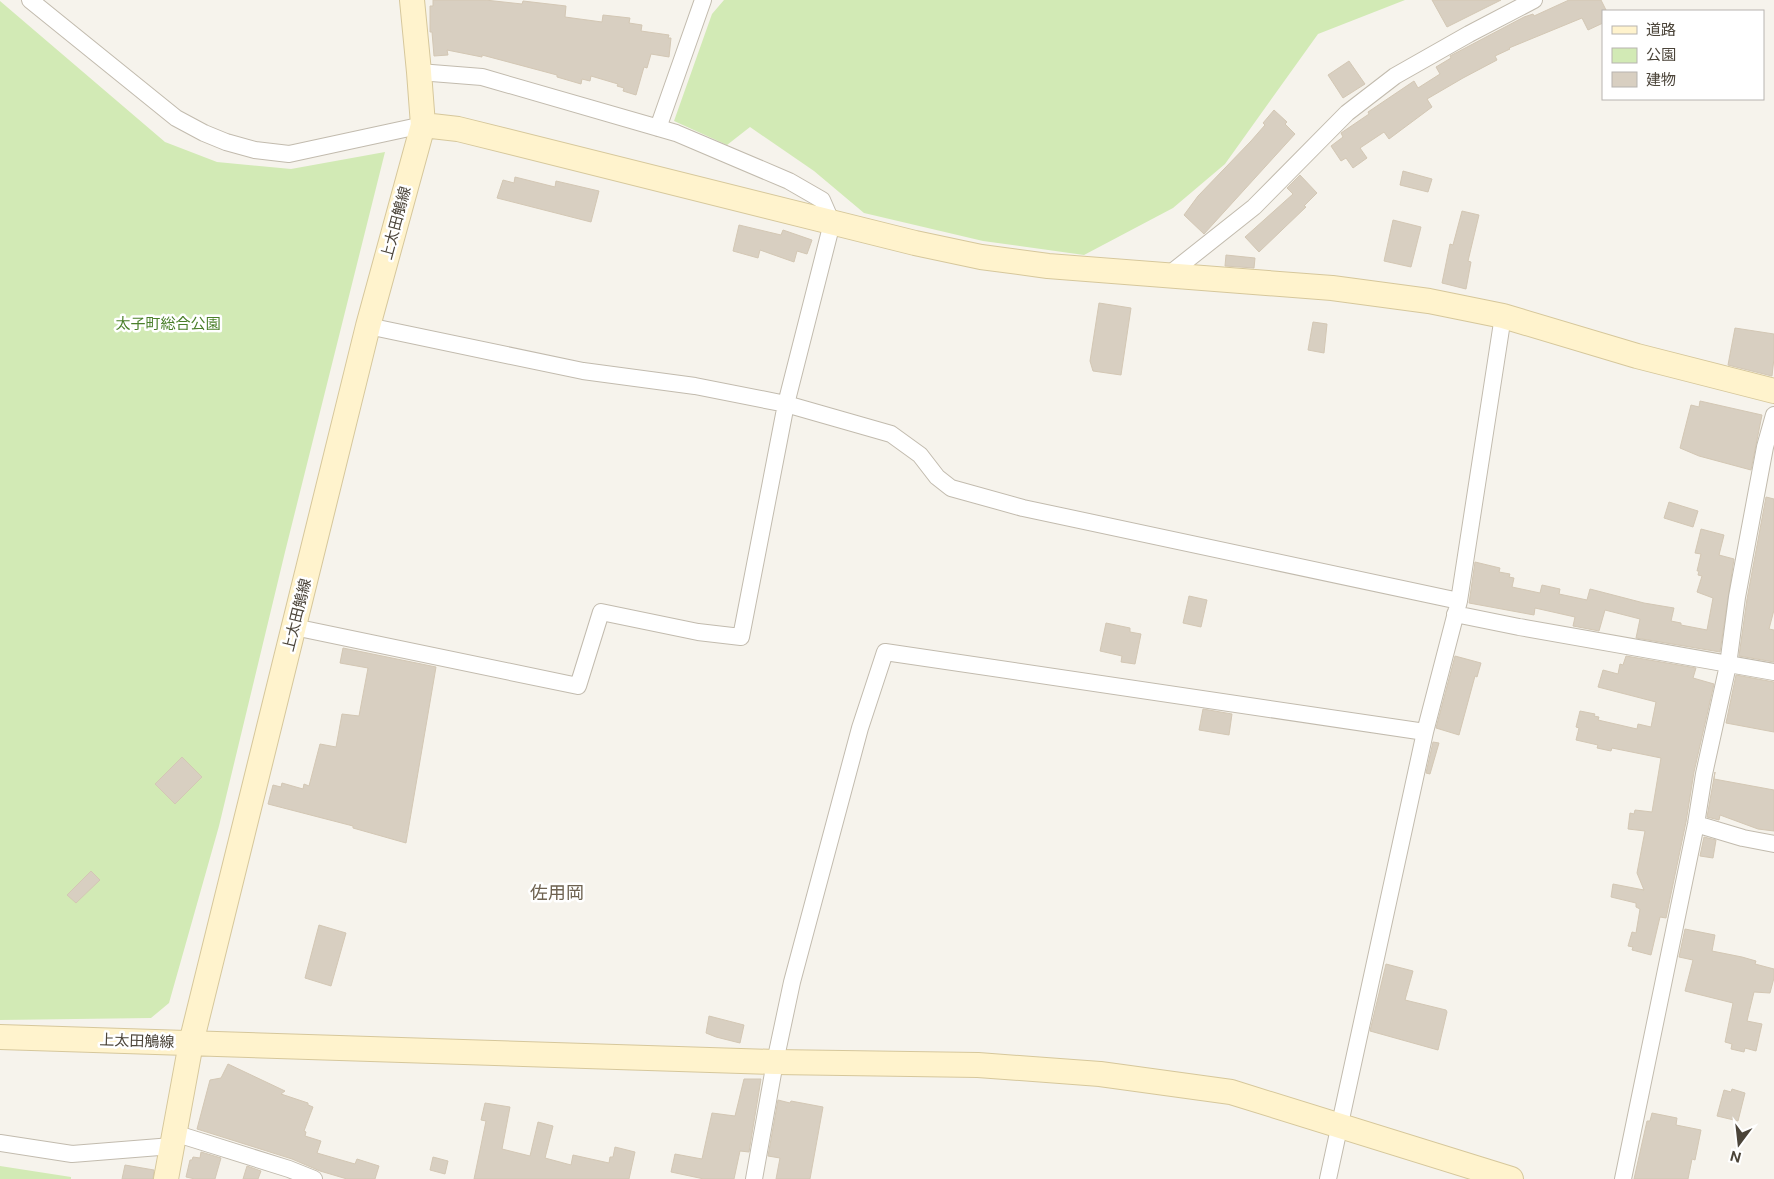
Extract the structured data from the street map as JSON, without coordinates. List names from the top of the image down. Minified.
{"streets":{"street":["上太田鵤線"]},"districts":["佐用岡"],"parks":["太子町総合公園"],"legend":["道路","公園","建物"],"north":"bottom"}
